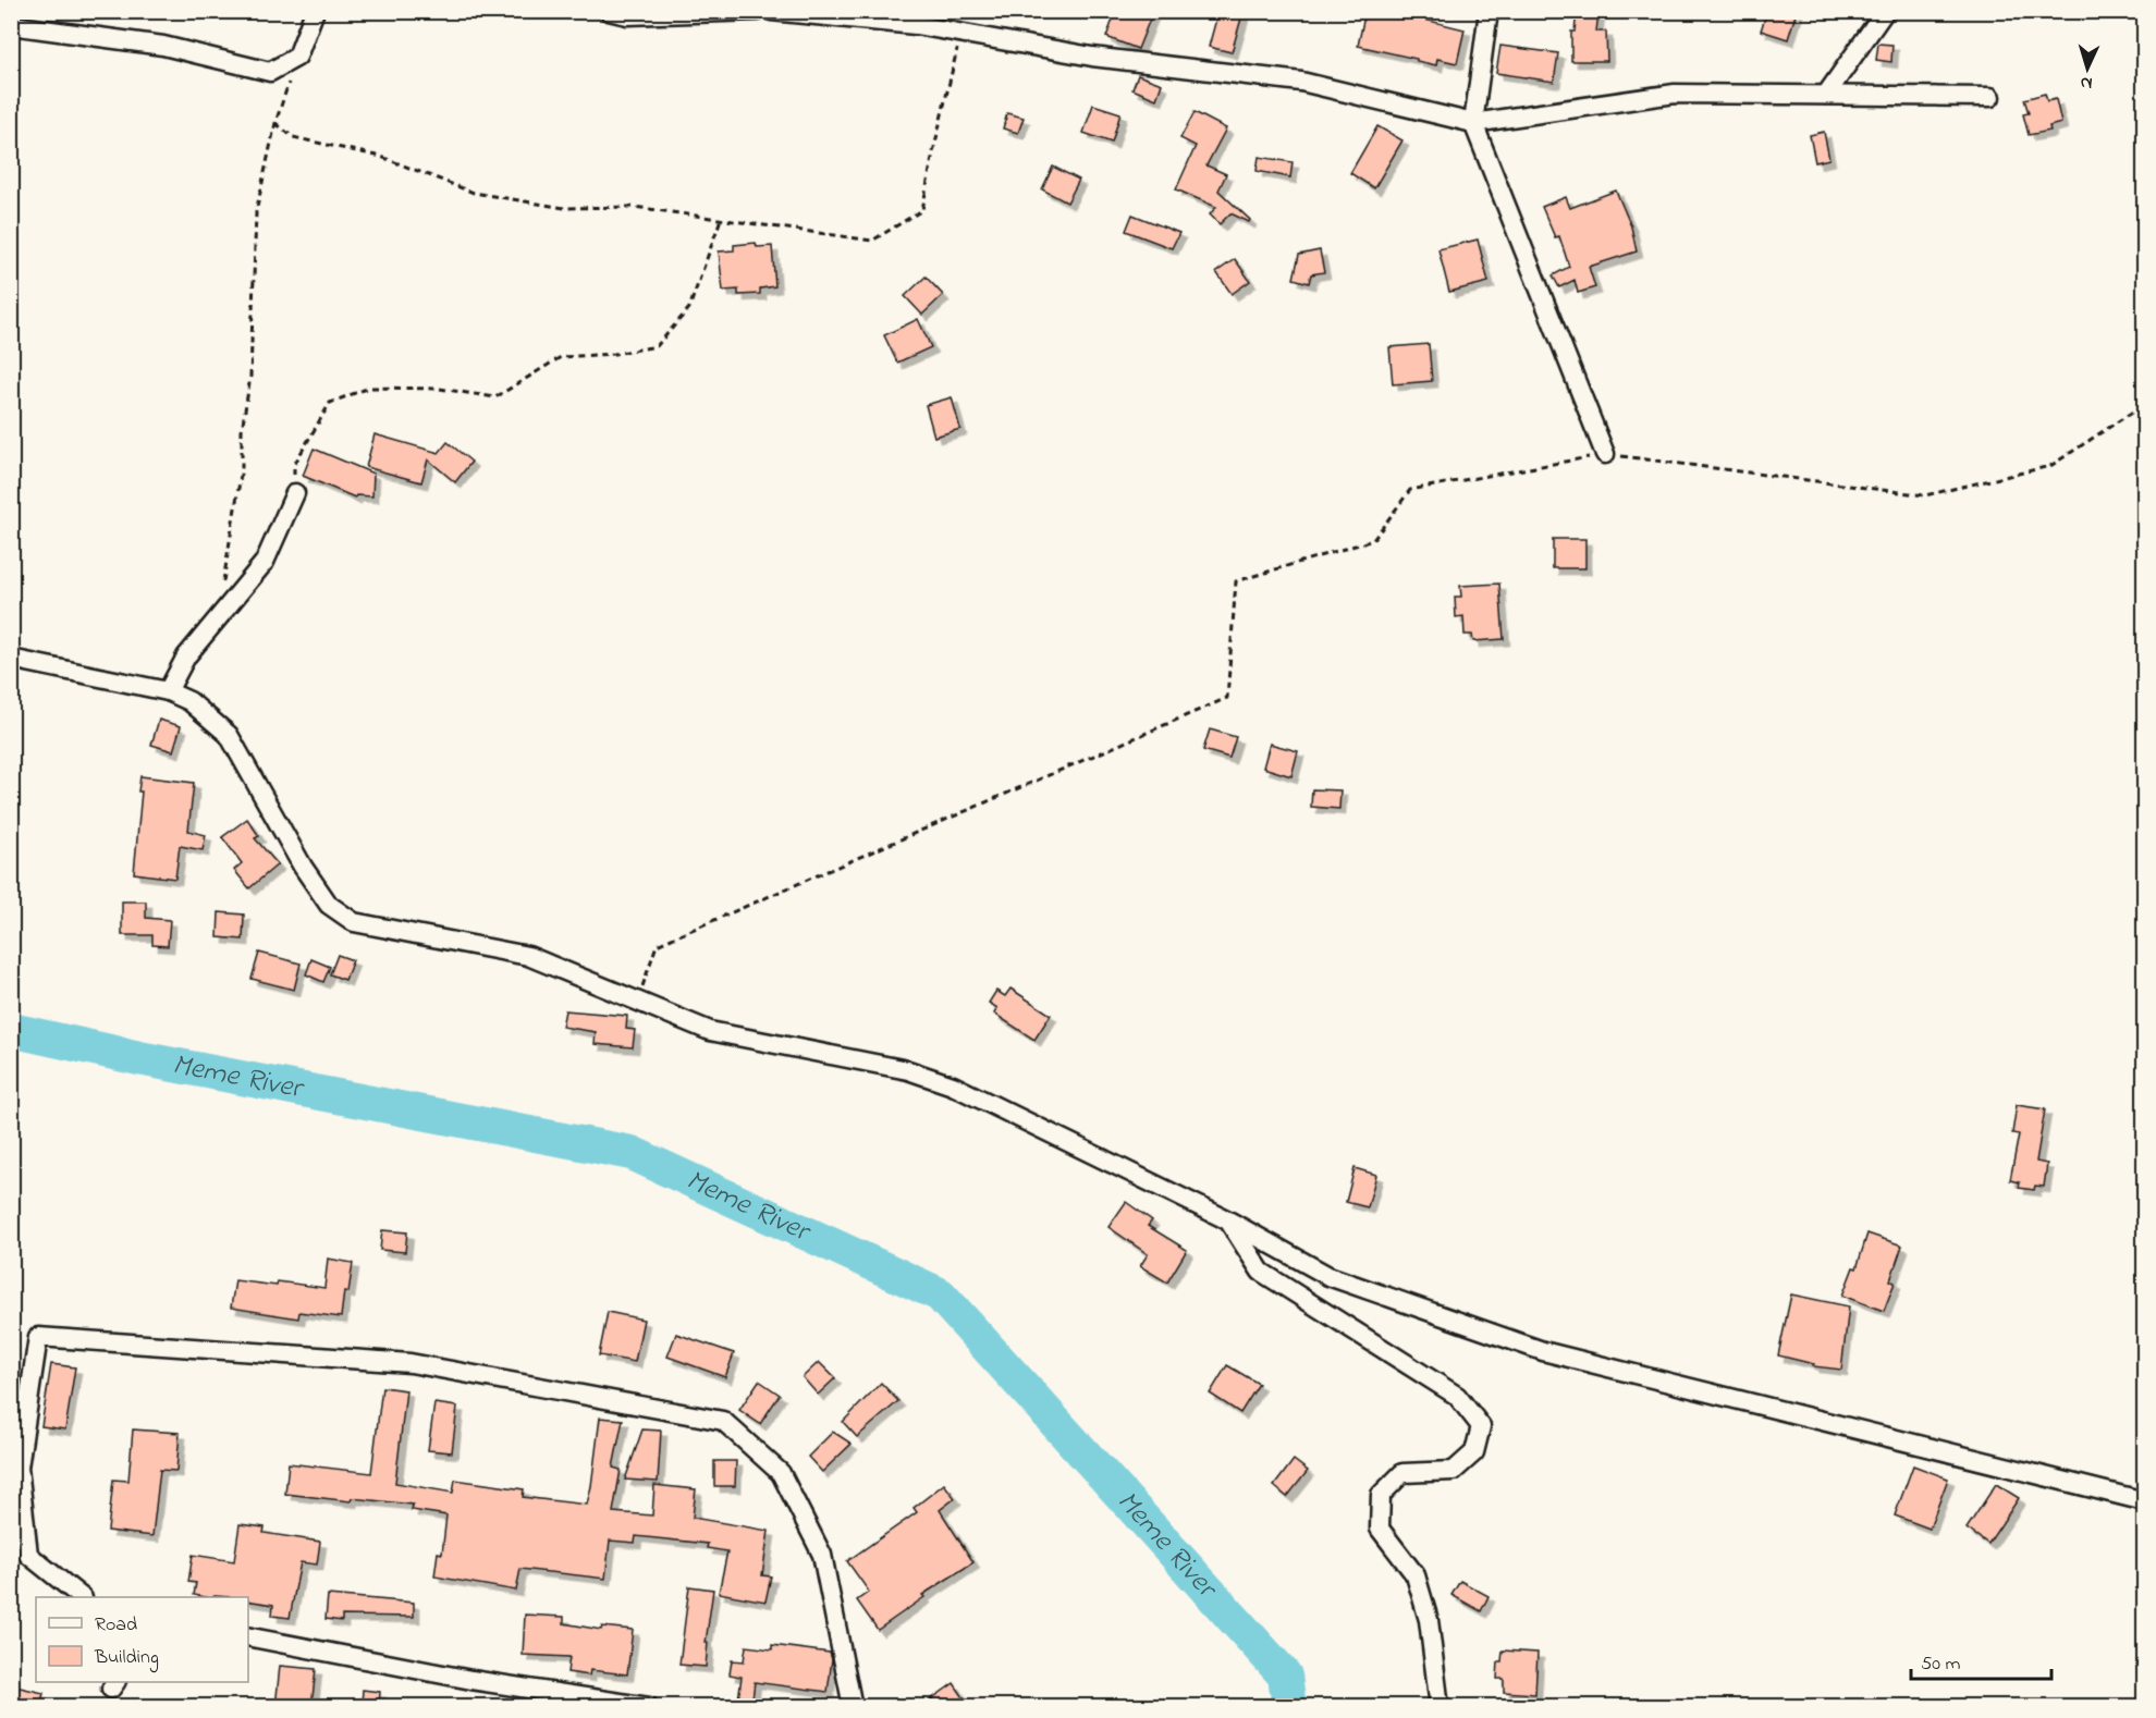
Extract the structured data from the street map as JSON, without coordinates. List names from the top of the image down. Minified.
{"water":["Meme River"],"legend":["Road","Building"],"scale_bar":"50 m","north":"bottom"}
